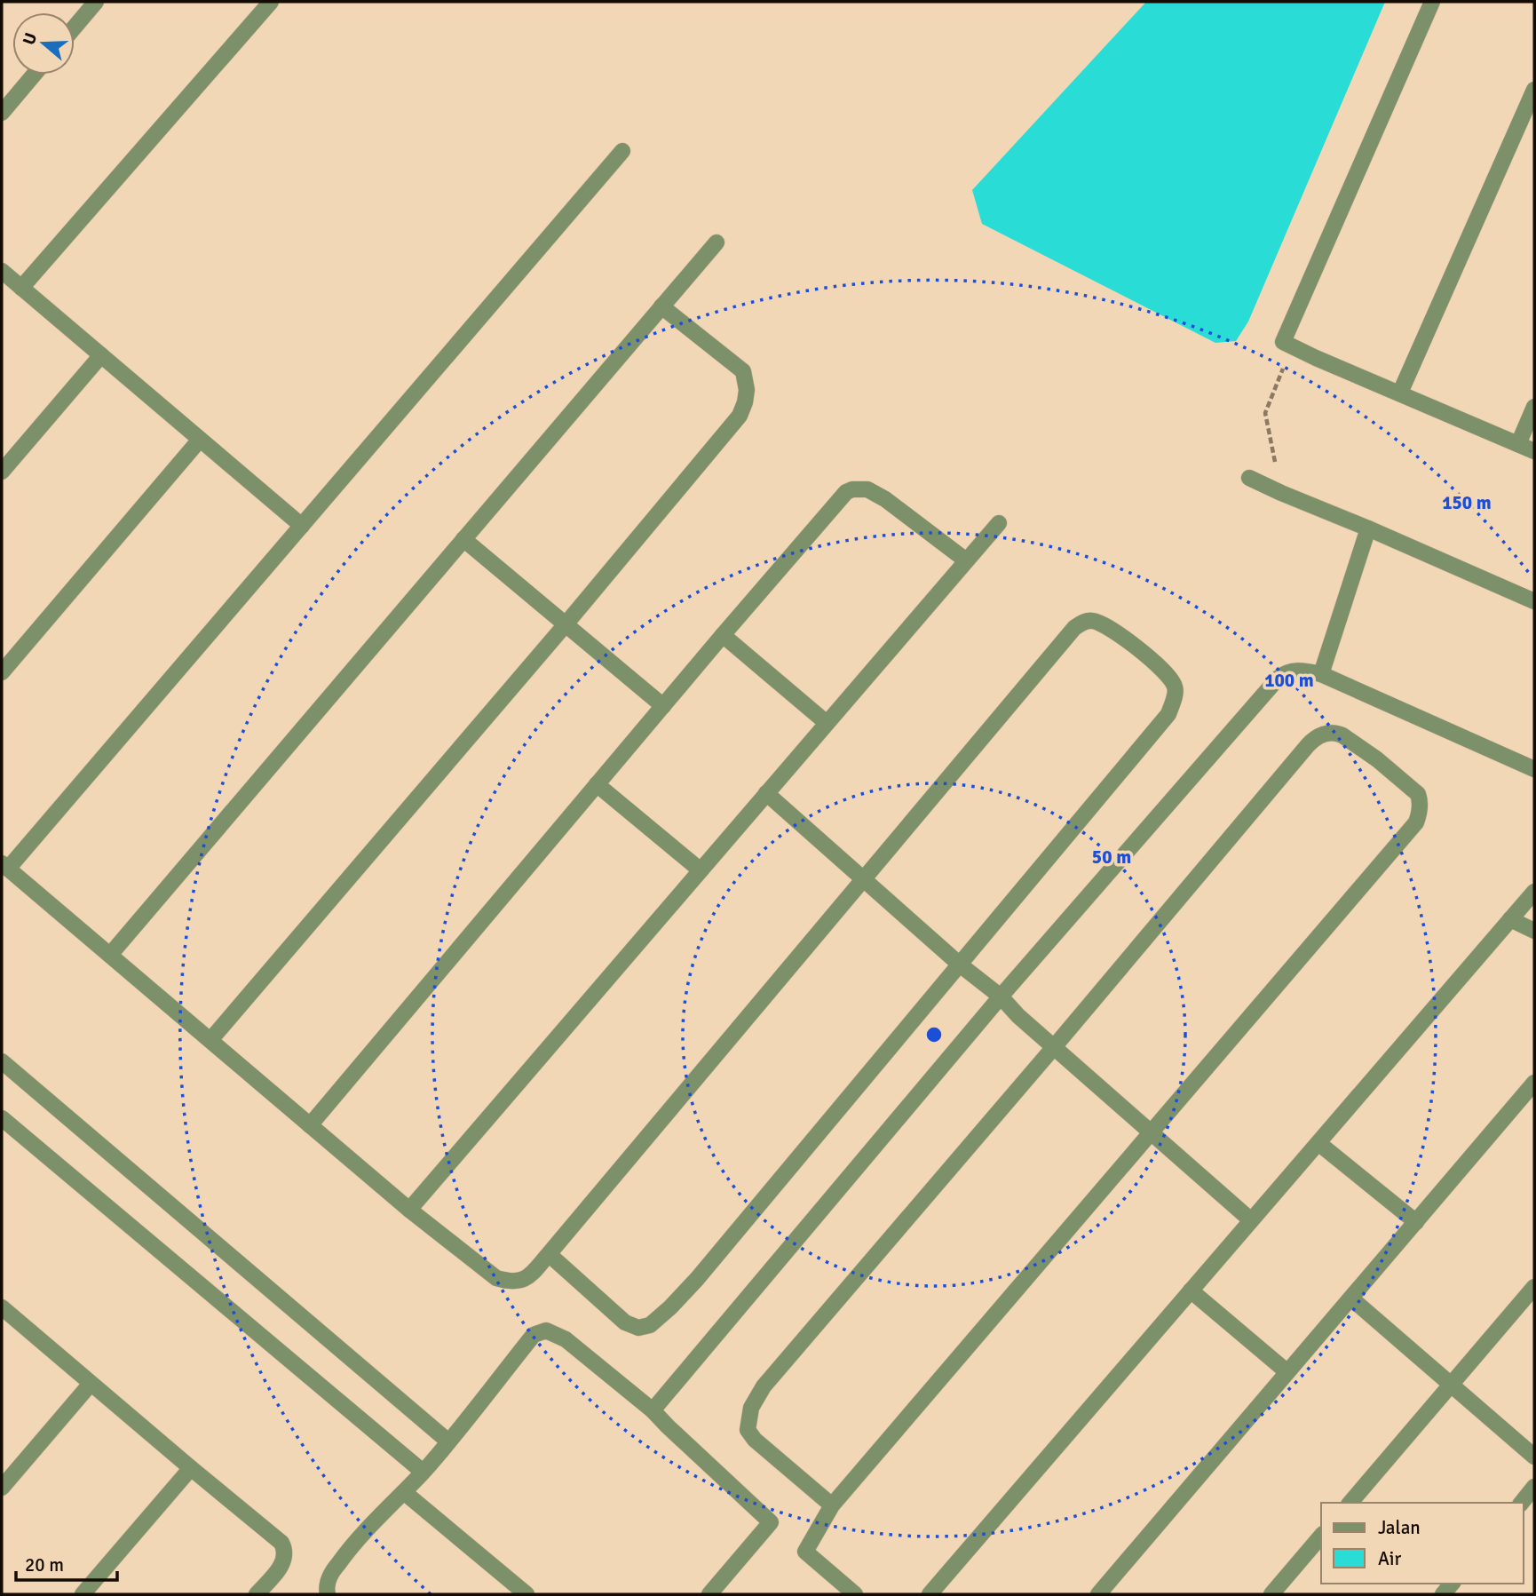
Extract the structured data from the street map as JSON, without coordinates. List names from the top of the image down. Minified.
{"legend":["Jalan","Air"],"scale_bar":"20 m","north":"left","rings":["150 m","100 m","50 m"]}
